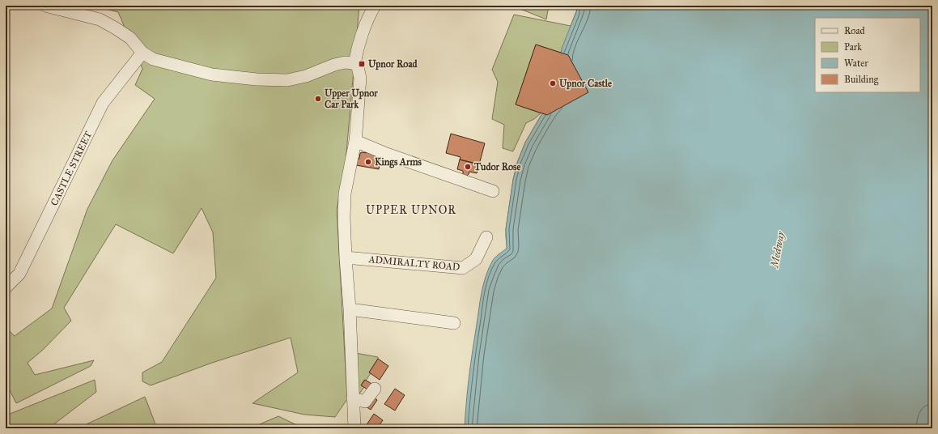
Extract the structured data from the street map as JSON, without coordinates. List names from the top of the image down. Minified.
{"streets":{"street":["CASTLE STREET","ADMIRALTY ROAD"]},"districts":["UPPER UPNOR"],"water":["Medway"],"places":{"transit":["Upnor Road"],"other":["Upnor Castle","Upper Upnor Car Park","Kings Arms","Tudor Rose"]},"legend":["Road","Park","Water","Building"]}
